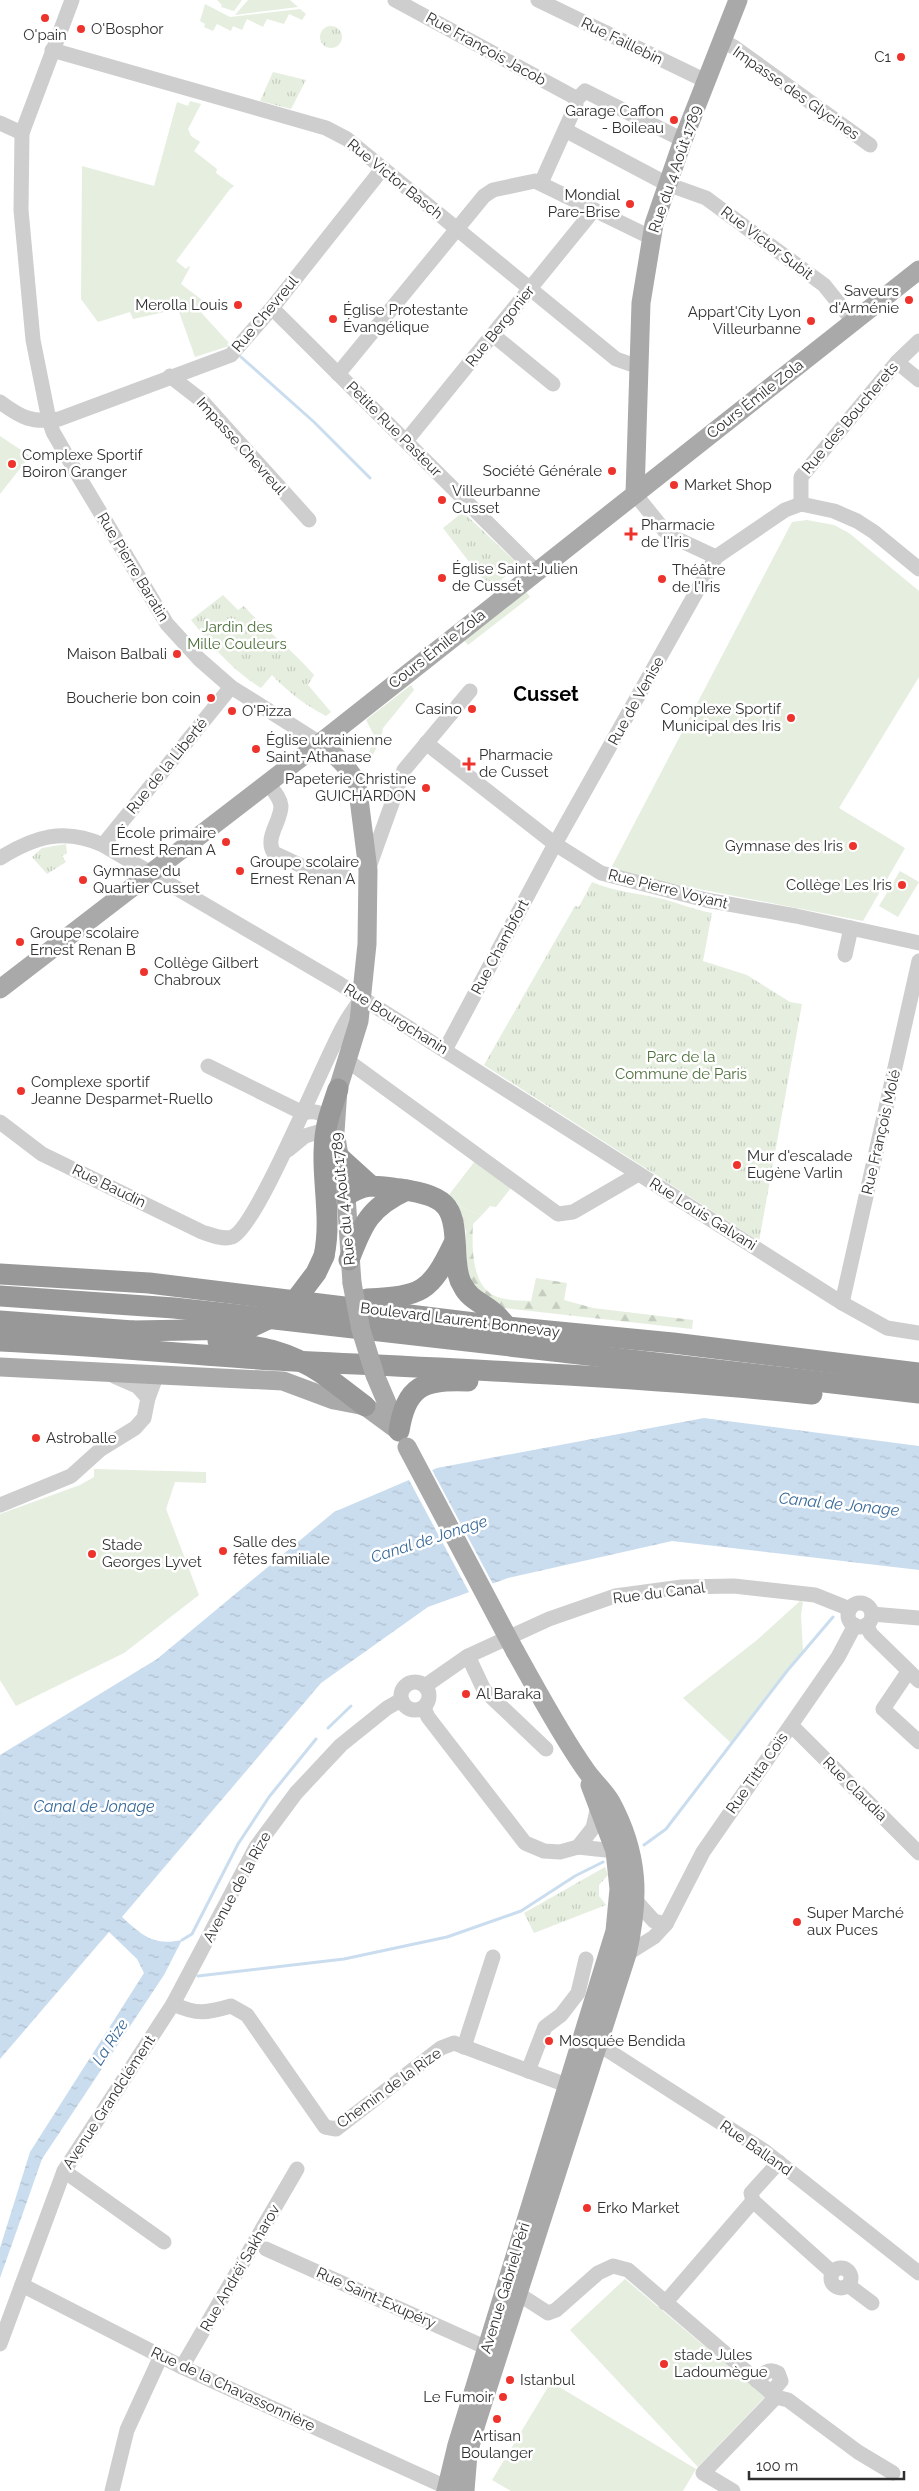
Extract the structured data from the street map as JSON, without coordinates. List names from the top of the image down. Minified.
{"streets":{"highway":["Boulevard Laurent Bonnevay"],"main road":["Rue du 4 Août 1789","Cours Émile Zola","Rue Pierre Baratin","Avenue Gabriel Péri"],"street":["Rue Faillebin","Rue François Jacob","Impasse des Glycines","Rue Victor Basch","Rue Victor Subit","Rue Chevreul","Rue Bergonier","Rue des Boucherets","Petite Rue Pasteur","Impasse Chevreul","Rue de Venise","Rue de la Liberté","Rue Pierre Voyant","Rue Chambfort","Rue Bourgchanin","Rue François Molé","Rue Baudin","Rue Louis Galvani","Rue du Canal","Rue Titta Coïs","Rue Claudia","Avenue de la Rize","Chemin de la Rize","Avenue Grandclément","Rue Balland","Rue Andréï Sakharov","Rue Saint-Exupéry","Rue de la Chavassonnière"]},"crossings":[["Rue Faillebin","Rue du 4 Août 1789"],["Impasse des Glycines","Rue du 4 Août 1789"],["Rue du 4 Août 1789","Rue Victor Basch"],["Rue du 4 Août 1789","Rue Victor Subit"],["Rue du 4 Août 1789","Cours Émile Zola"],["Rue du 4 Août 1789","Rue Pierre Baratin"],["Rue du 4 Août 1789","Rue Pierre Voyant"],["Rue du 4 Août 1789","Rue Bourgchanin"],["Rue du 4 Août 1789","Rue Louis Galvani"],["Rue Victor Basch","Rue Chevreul"],["Rue Victor Basch","Rue Bergonier"],["Rue Victor Basch","Rue Pierre Baratin"],["Rue Victor Subit","Cours Émile Zola"],["Rue Chevreul","Petite Rue Pasteur"],["Rue Chevreul","Impasse Chevreul"],["Rue Chevreul","Rue Pierre Baratin"],["Rue Bergonier","Petite Rue Pasteur"],["Cours Émile Zola","Petite Rue Pasteur"],["Cours Émile Zola","Rue Pierre Baratin"],["Cours Émile Zola","Rue Bourgchanin"],["Rue Pierre Baratin","Rue de la Liberté"],["Rue de Venise","Rue Pierre Voyant"],["Rue de Venise","Rue Chambfort"],["Rue de la Liberté","Rue Bourgchanin"],["Rue Pierre Voyant","Rue Chambfort"],["Rue Chambfort","Rue Bourgchanin"],["Rue Bourgchanin","Rue Louis Galvani"],["Rue François Molé","Rue Louis Galvani"],["Rue du Canal","Rue Titta Coïs"],["Rue du Canal","Avenue de la Rize"],["Rue Titta Coïs","Rue Claudia"],["Rue Titta Coïs","Avenue Gabriel Péri"],["Avenue de la Rize","Chemin de la Rize"],["Avenue de la Rize","Avenue Grandclément"],["Chemin de la Rize","Avenue Grandclément"],["Chemin de la Rize","Avenue Gabriel Péri"],["Avenue Grandclément","Rue de la Chavassonnière"],["Rue Balland","Avenue Gabriel Péri"],["Rue Andréï Sakharov","Rue de la Chavassonnière"],["Avenue Gabriel Péri","Rue Saint-Exupéry"],["Avenue Gabriel Péri","Rue de la Chavassonnière"]],"districts":["Cusset"],"water":["Canal de Jonage","La Rize"],"parks":["Jardin des Mille Couleurs","Parc de la Commune de Paris"],"places":{"other":["O'pain","O'Bosphor","C1","Garage Caffon - Boileau","Mondial Pare-Brise","Saveurs d'Arménie","Merolla Louis","Église Protestante Évangélique","Appart'City Lyon Villeurbanne","Complexe Sportif Boiron Granger","Société Générale","Market Shop","Villeurbanne Cusset","Église Saint-Julien de Cusset","Théâtre de l'Iris","Maison Balbali","Boucherie bon coin","Casino","O'Pizza","Complexe Sportif Municipal des Iris","Église ukrainienne Saint-Athanase","Papeterie Christine GUICHARDON","École primaire Ernest Renan A","Gymnase des Iris","Groupe scolaire Ernest Renan A","Gymnase du Quartier Cusset","Collège Les Iris","Groupe scolaire Ernest Renan B","Collège Gilbert Chabroux","Complexe sportif Jeanne Desparmet-Ruello","Mur d'escalade Eugène Varlin","Astroballe","Salle des fêtes familiale","Stade Georges Lyvet","Al Baraka","Super Marché aux Puces","Mosquée Bendida","Erko Market","stade Jules Ladoumègue","Istanbul","Le Fumoir","Artisan Boulanger"],"health":["Pharmacie de l'Iris","Pharmacie de Cusset"]},"scale_bar":"100 m"}
